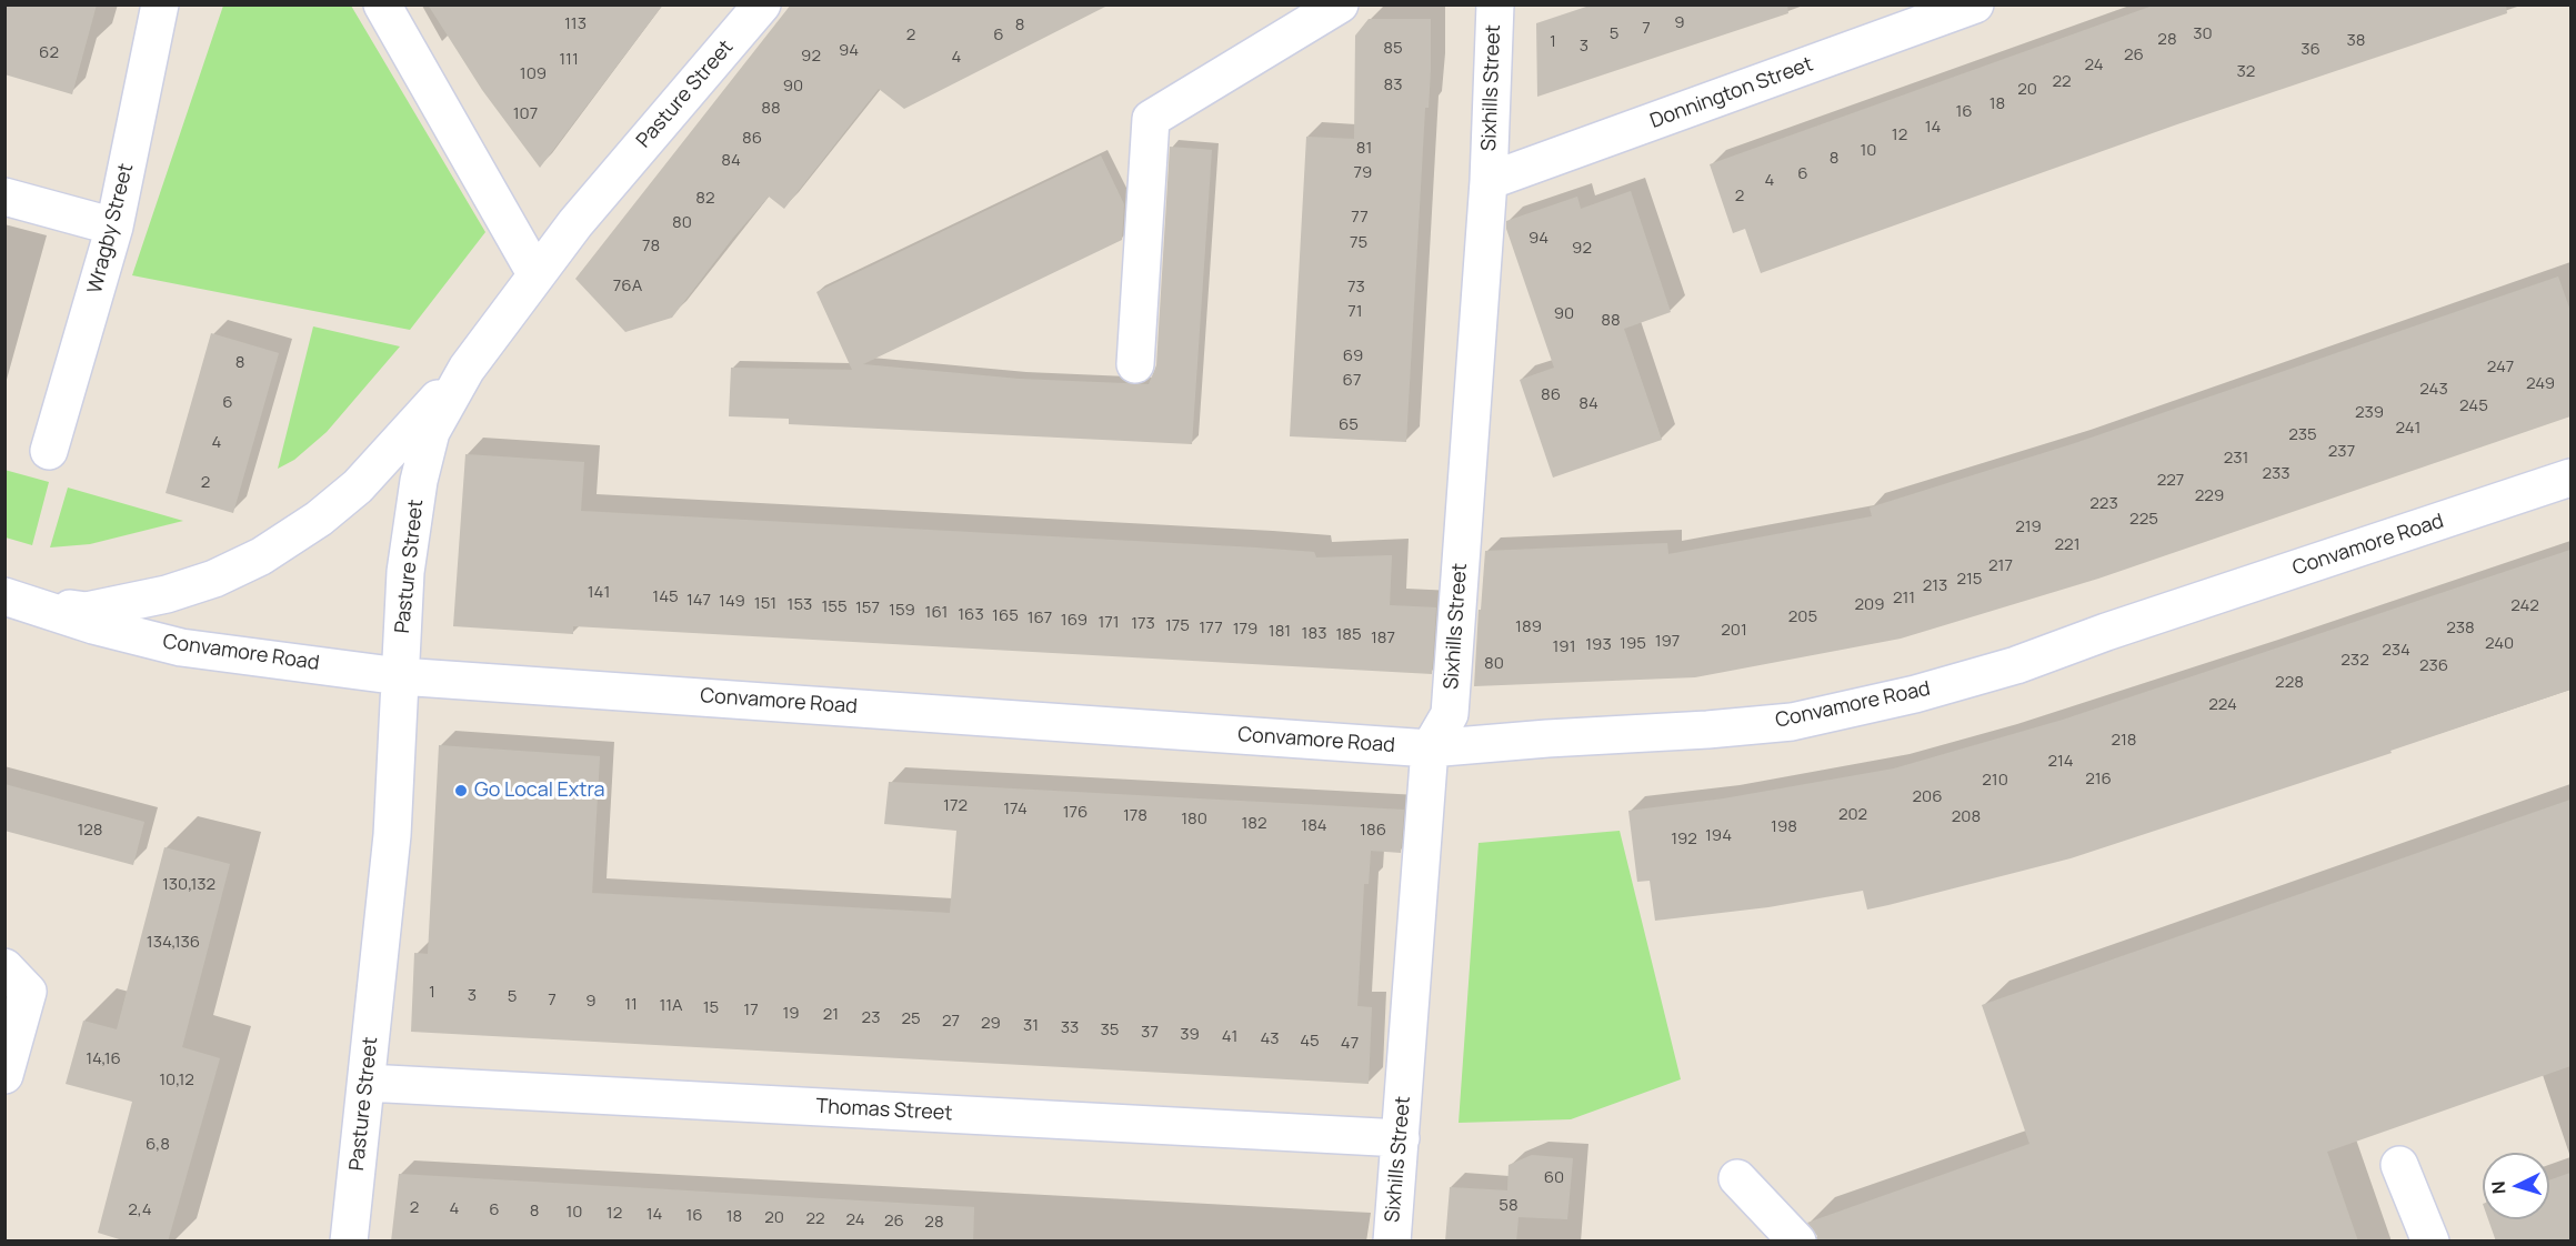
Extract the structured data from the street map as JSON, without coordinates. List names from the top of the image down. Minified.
{"streets":{"street":["Sixhills Street","Donnington Street","Pasture Street","Wragby Street","Convamore Road","Thomas Street"]},"crossings":[["Sixhills Street","Donnington Street"],["Sixhills Street","Convamore Road"],["Sixhills Street","Thomas Street"],["Pasture Street","Convamore Road"],["Pasture Street","Thomas Street"]],"places":["Go Local Extra"],"house_numbers":["9","113","8","7","5","30","2","6","28","38","1","3","85","36","94","62","26","92","4","111","24","32","109","22","83","90","20","18","88","16","107","14","12","86","81","10","8","84","79","6","4","2","82","77","80","94","75","78","92","76A","73","71","90","88","69","8","247","67","249","243","86","6","84","245","239","65","241","235","4","237","231","233","227","2","229","223","225","219","221","217","215","213","141","145","211","147","149","151","153","209","242","155","157","159","161","163","165","205","167","169","171","173","175","189","177","238","179","201","181","183","185","187","197","195","240","193","191","234","232","80","236","228","224","218","214","216","210","206","172","174","176","202","178","208","180","182","184","198","128","186","194","192","130,132","134,136","1","3","5","7","9","11","11A","15","17","19","21","23","25","27","29","31","33","35","37","39","41","43","45","47","14,16","10,12","6,8","60","58","2","4","2,4","6","8","10","12","14","16","18","20","22","24","26","28"],"north":"left"}
